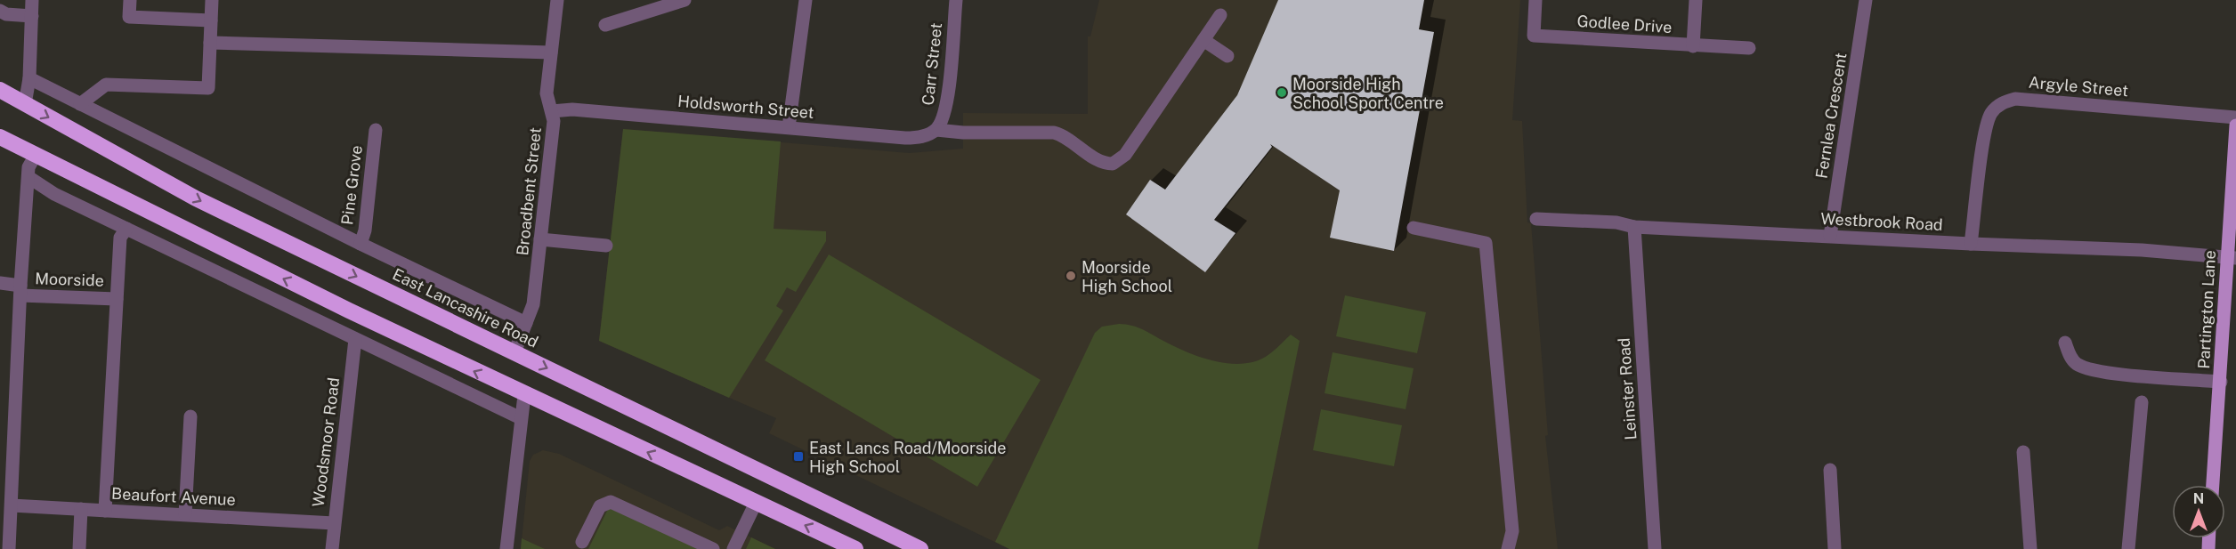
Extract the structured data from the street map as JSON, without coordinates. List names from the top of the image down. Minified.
{"streets":{"highway":["East Lancashire Road"],"main road":["Partington Lane"],"street":["Godlee Drive","Carr Street","Argyle Street","Holdsworth Street","Fernlea Crescent","Pine Grove","Broadbent Street","Westbrook Road","Moorside","Leinster Road","Woodsmoor Road","Beaufort Avenue"]},"crossings":[["Carr Street","Holdsworth Street"],["Argyle Street","Westbrook Road"],["Holdsworth Street","Broadbent Street"],["Fernlea Crescent","Westbrook Road"],["Broadbent Street","East Lancashire Road"],["Westbrook Road","Partington Lane"],["Westbrook Road","Leinster Road"],["Woodsmoor Road","Beaufort Avenue"]],"places":{"other":["Moorside High School Sport Centre","Moorside High School"],"transit":["East Lancs Road/Moorside High School"]},"north":"top"}
